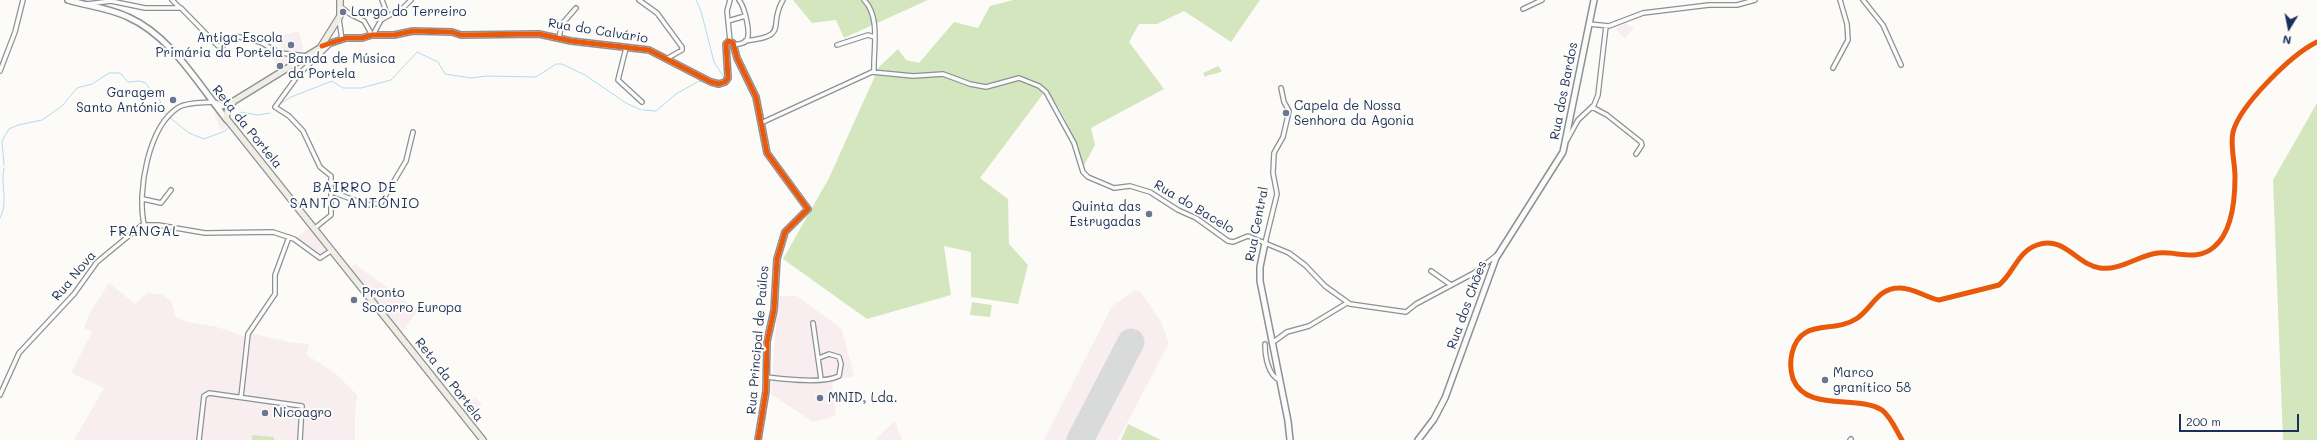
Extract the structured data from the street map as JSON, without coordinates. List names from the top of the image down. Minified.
{"streets":{"main road":["Reta da Portela"],"street":["Rua do Calvário","Rua dos Bardos","Rua do Bacelo","Rua Central","Rua Nova","Rua dos Chões","Rua Principal de Paúlos"]},"crossings":[["Rua do Calvário","Rua Principal de Paúlos"],["Rua dos Bardos","Rua dos Chões"],["Rua do Bacelo","Rua Central"],["Rua do Bacelo","Rua dos Chões"]],"districts":["BAIRRO DE SANTO ANTÓNIO","FRANGAL"],"places":["Largo do Terreiro","Antiga Escola Primária da Portela","Banda de Música da Portela","Garagem Santo António","Capela de Nossa Senhora da Agonia","Quinta das Estrugadas","Pronto Socorro Europa","Marco granítico 58","MNID, Lda.","Nicoagro"],"scale_bar":"200 m","north":"bottom"}
